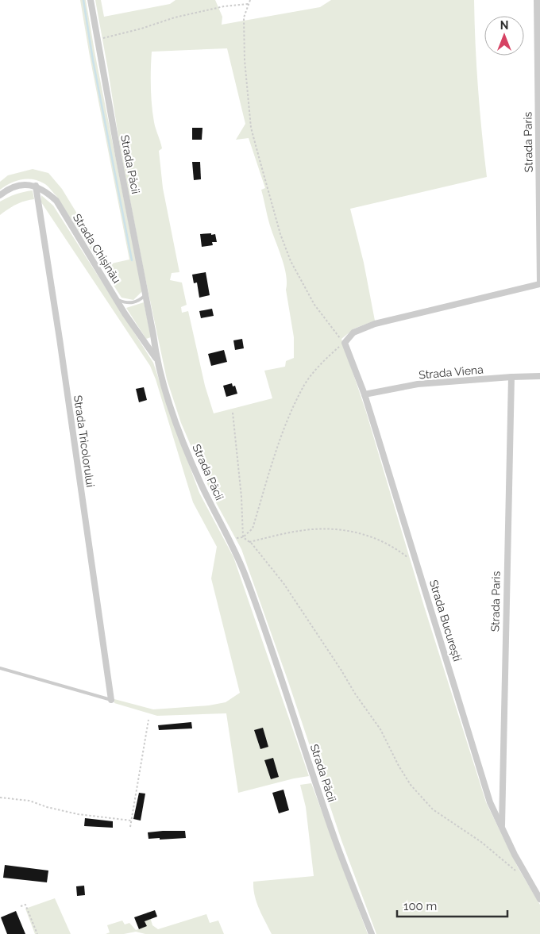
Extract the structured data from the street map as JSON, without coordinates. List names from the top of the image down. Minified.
{"streets":{"street":["Strada Paris","Strada Păcii","Strada Chișinău","Strada Viena","Strada Tricolorului","Strada București"]},"crossings":[["Strada Paris","Strada Viena"],["Strada Paris","Strada București"],["Strada Păcii","Strada Chișinău"],["Strada Chișinău","Strada Tricolorului"],["Strada Viena","Strada București"]],"scale_bar":"100 m","north":"top"}
